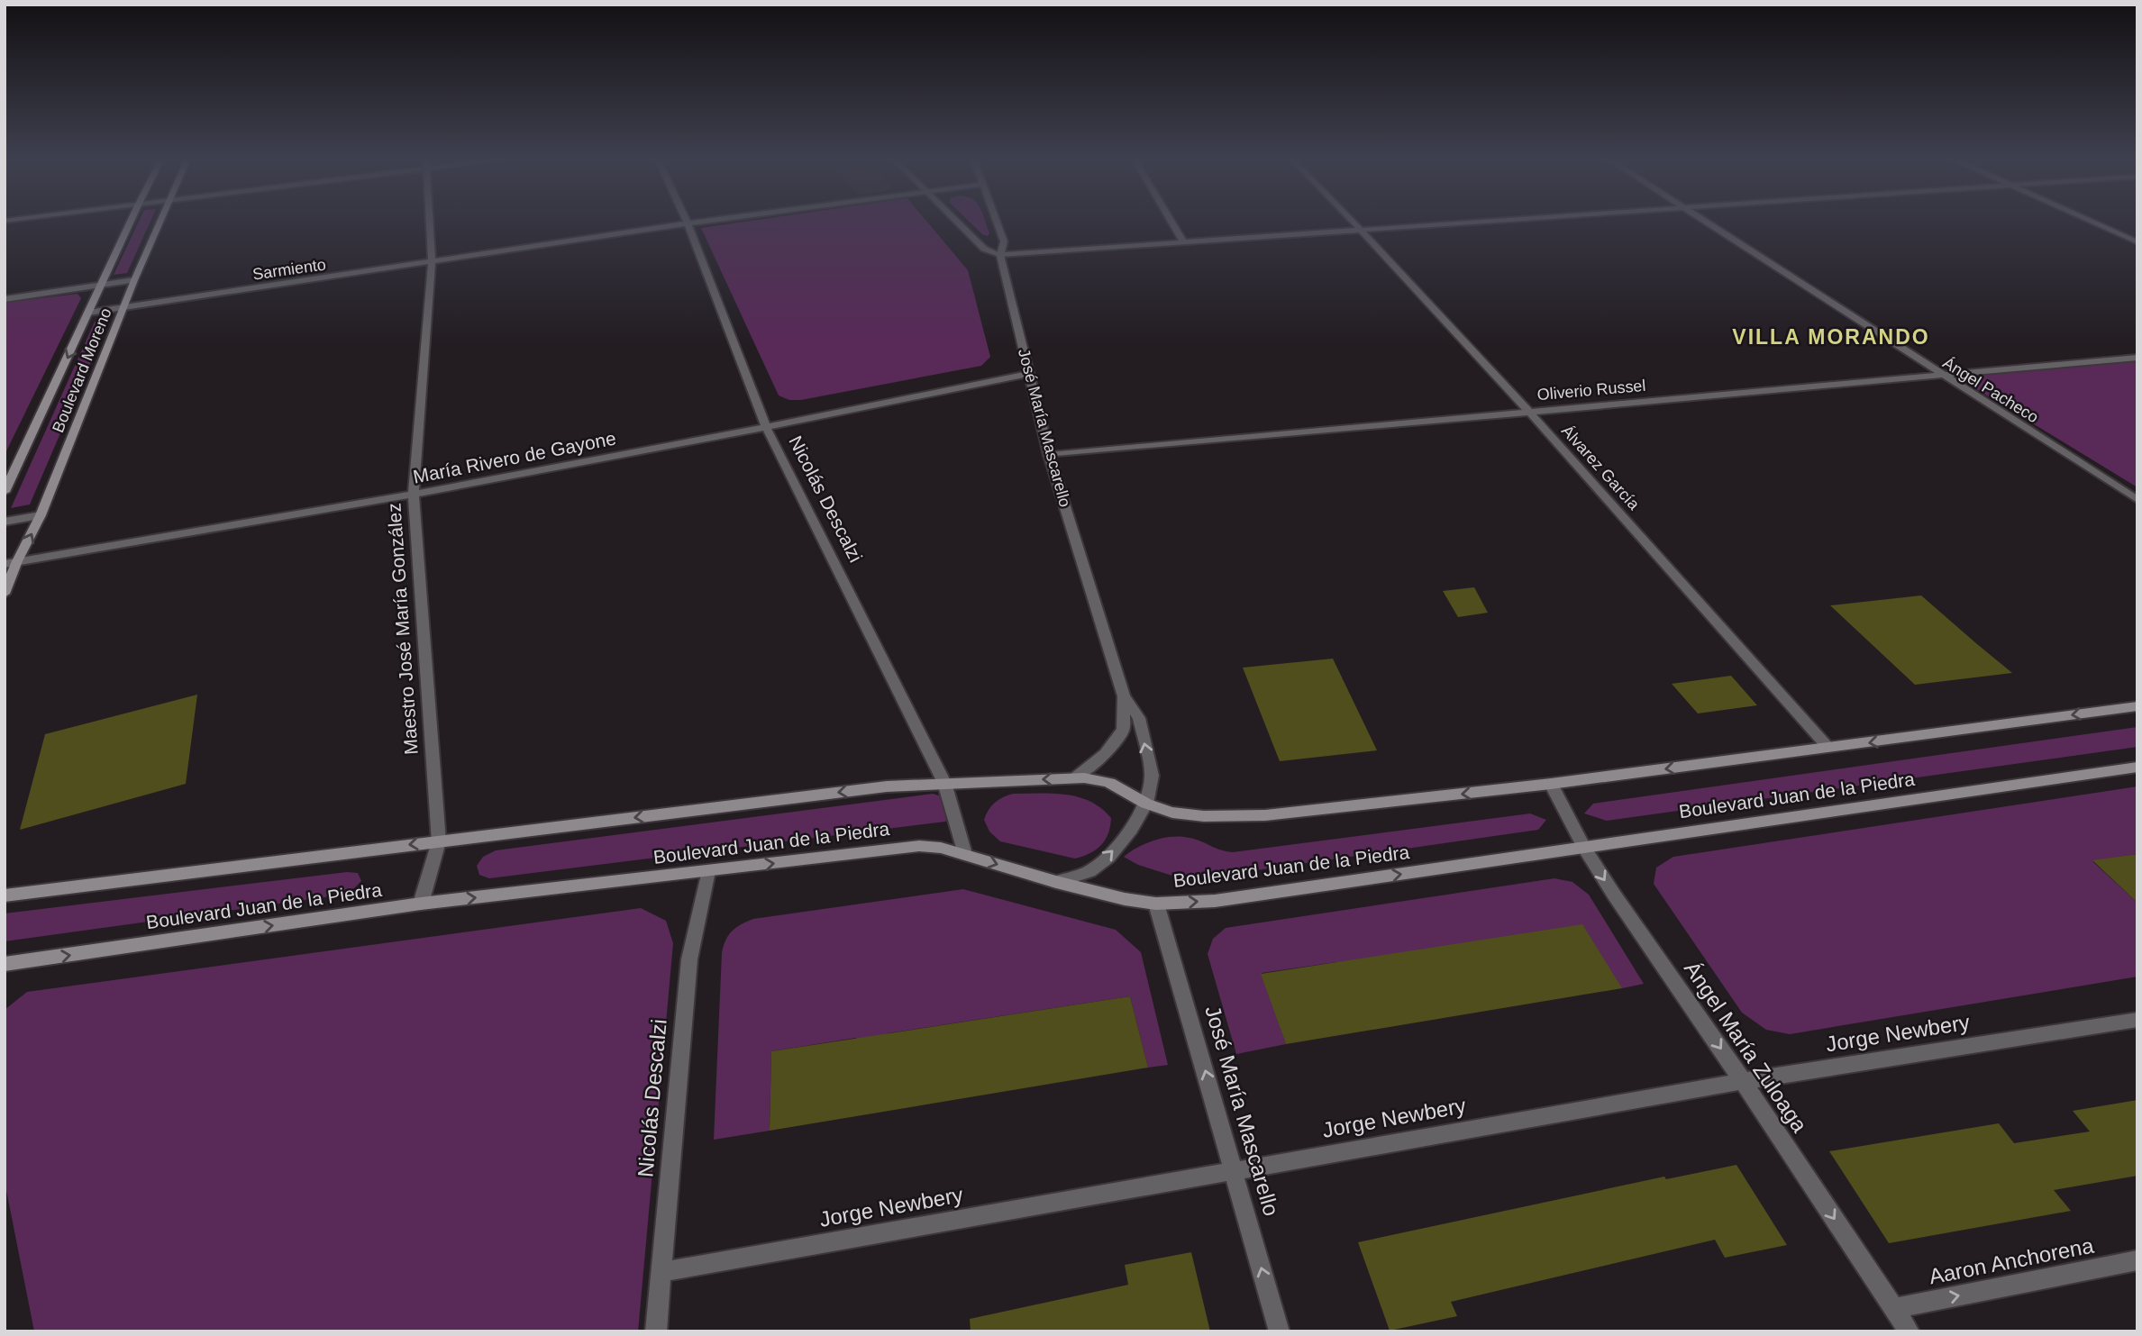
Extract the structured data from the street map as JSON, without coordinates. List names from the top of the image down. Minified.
{"streets":{"main road":["Boulevard Moreno","Boulevard Juan de la Piedra"],"street":["Sarmiento","Oliverio Russel","Ángel Pacheco","José María Mascarello","María Rivero de Gayone","Álvarez García","Nicolás Descalzi","Maestro José María González","Jorge Newbery","Ángel María Zuloaga","Aaron Anchorena"]},"crossings":[["Sarmiento","Boulevard Moreno"],["Sarmiento","Nicolás Descalzi"],["Sarmiento","Maestro José María González"],["Boulevard Moreno","María Rivero de Gayone"],["Oliverio Russel","Ángel Pacheco"],["Oliverio Russel","José María Mascarello"],["Oliverio Russel","Álvarez García"],["José María Mascarello","María Rivero de Gayone"],["José María Mascarello","Boulevard Juan de la Piedra"],["José María Mascarello","Jorge Newbery"],["María Rivero de Gayone","Nicolás Descalzi"],["María Rivero de Gayone","Maestro José María González"],["Nicolás Descalzi","Boulevard Juan de la Piedra"],["Nicolás Descalzi","Jorge Newbery"],["Maestro José María González","Boulevard Juan de la Piedra"],["Boulevard Juan de la Piedra","Ángel María Zuloaga"],["Jorge Newbery","Ángel María Zuloaga"],["Ángel María Zuloaga","Aaron Anchorena"]],"one_way":["José María Mascarello","Ángel María Zuloaga","Aaron Anchorena"],"districts":["VILLA MORANDO"]}
